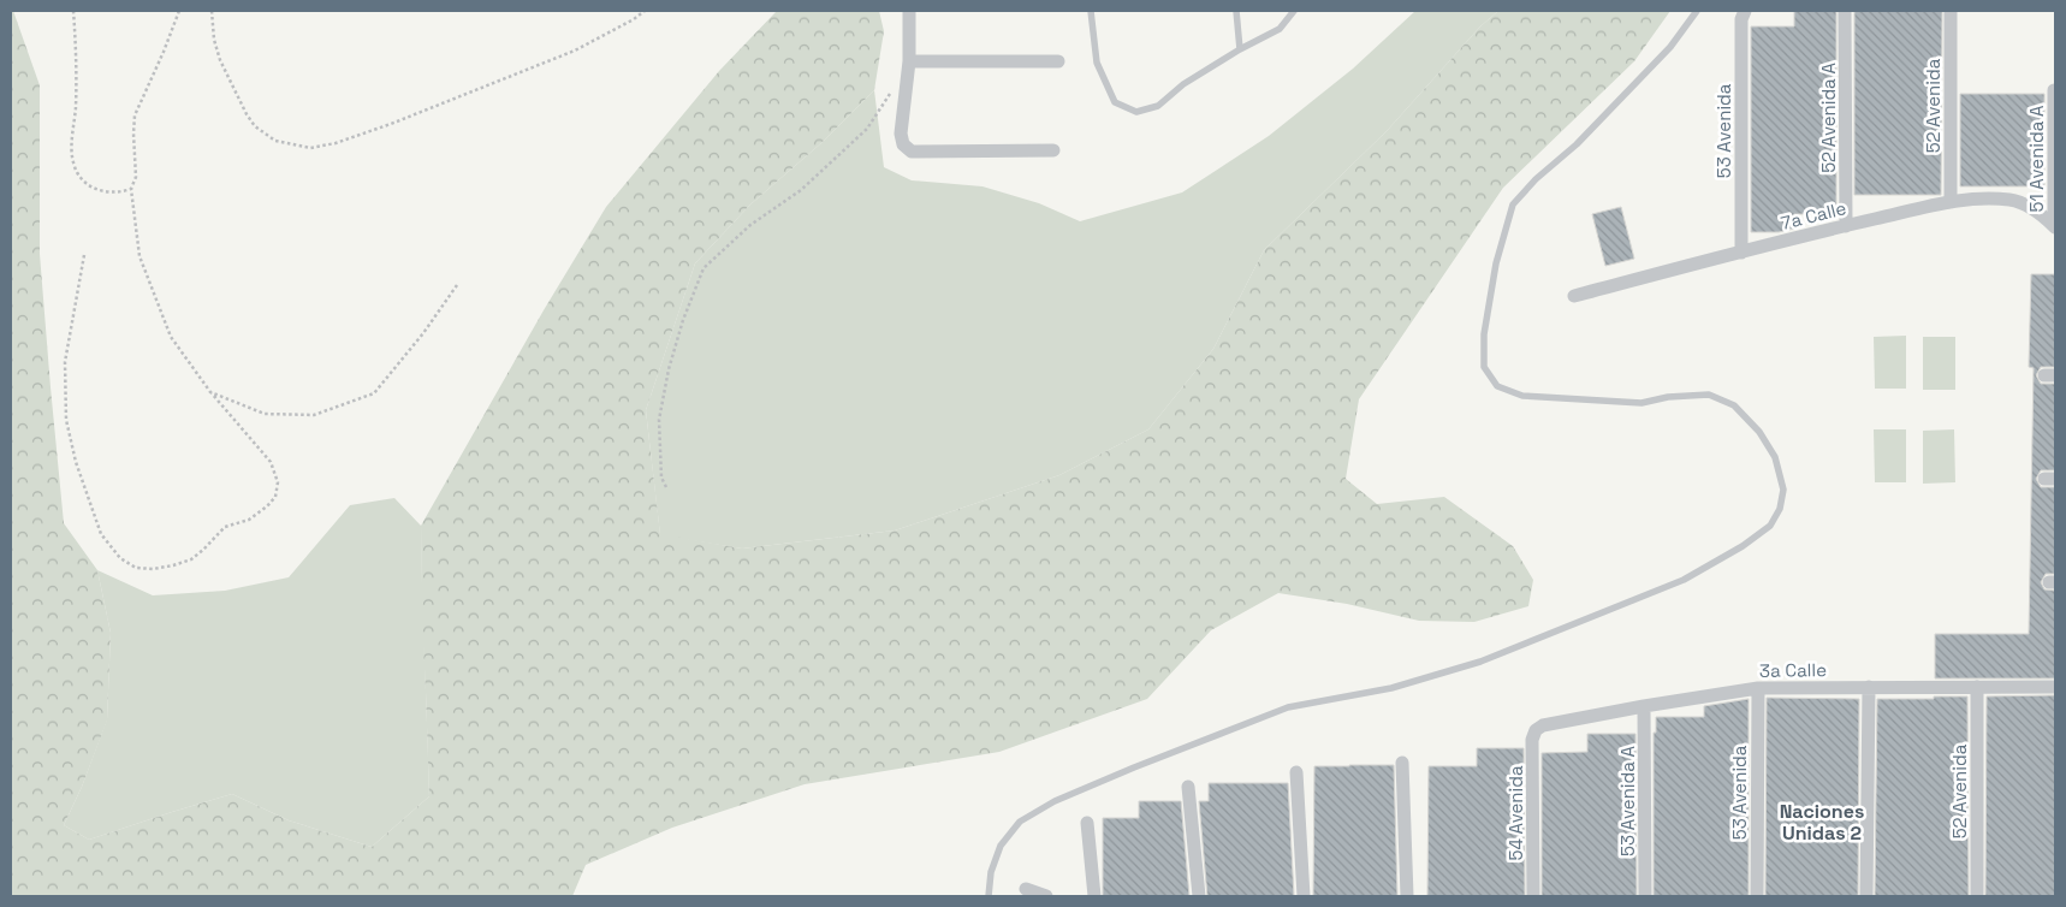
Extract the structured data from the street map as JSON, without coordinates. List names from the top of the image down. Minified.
{"streets":{"street":["52 Avenida","52 Avenida A","53 Avenida","51 Avenida A","7a Calle","3a Calle","53 Avenida A","54 Avenida"]},"crossings":[["52 Avenida","7a Calle"],["52 Avenida","3a Calle"],["52 Avenida A","7a Calle"],["53 Avenida","7a Calle"],["53 Avenida","3a Calle"],["51 Avenida A","7a Calle"],["3a Calle","53 Avenida A"],["3a Calle","54 Avenida"]],"districts":["Naciones Unidas 2"]}
